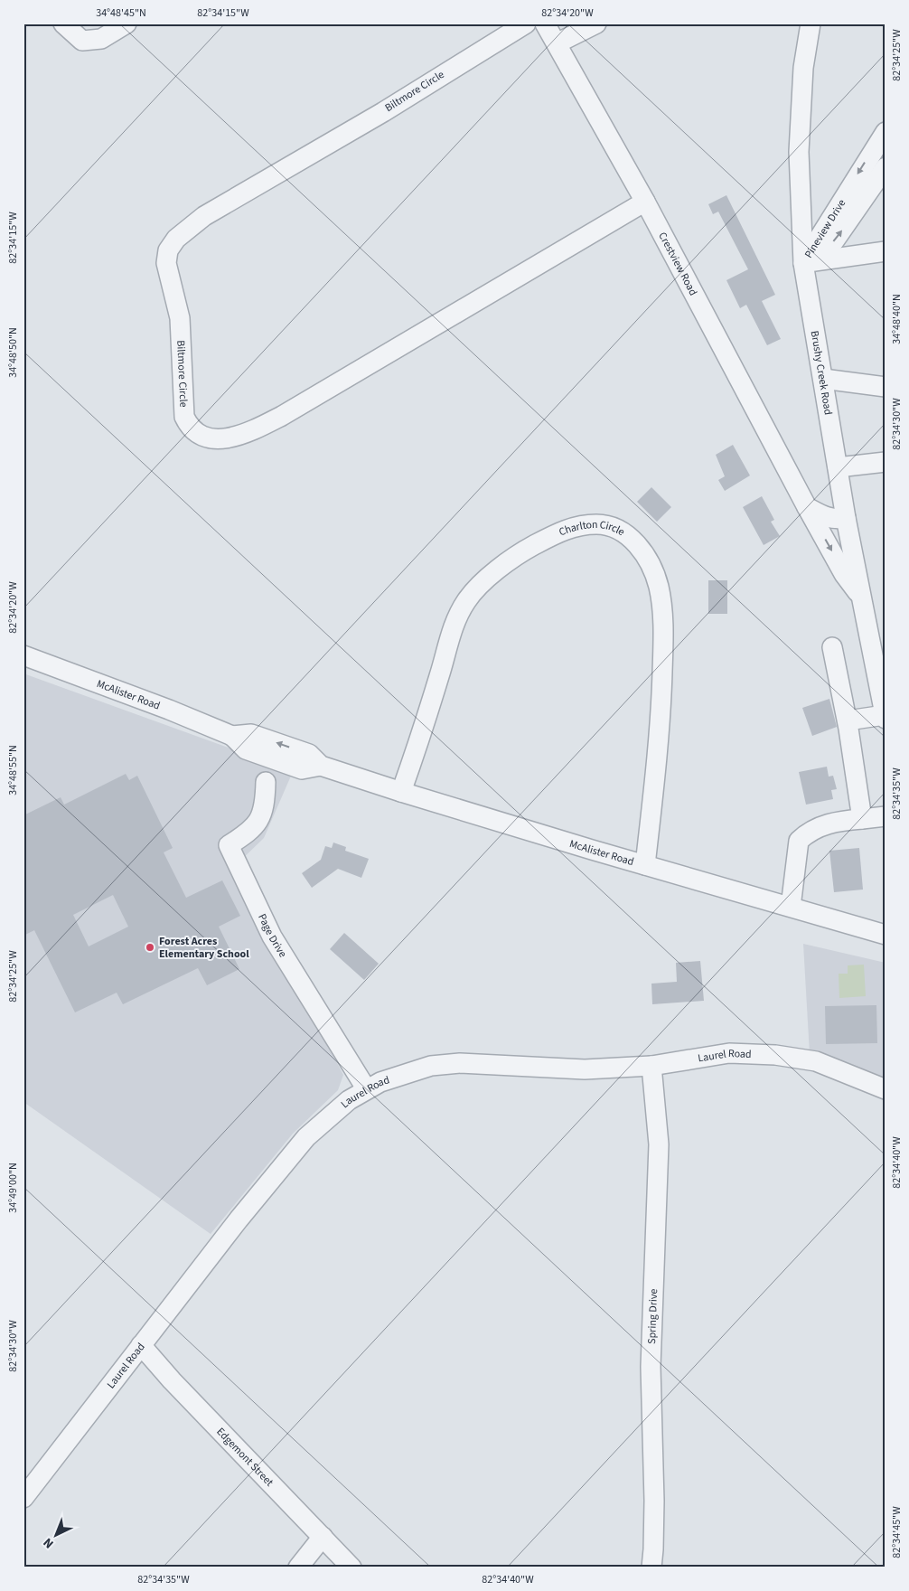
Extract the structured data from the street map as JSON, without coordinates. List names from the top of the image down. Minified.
{"streets":{"street":["Biltmore Circle","Pineview Drive","Crestview Road","Brushy Creek Road","Charlton Circle","McAlister Road","Page Drive","Laurel Road","Spring Drive","Edgemont Street"]},"crossings":[["Biltmore Circle","Crestview Road"],["Pineview Drive","Brushy Creek Road"],["Crestview Road","Brushy Creek Road"],["Charlton Circle","McAlister Road"],["McAlister Road","Page Drive"],["Page Drive","Laurel Road"],["Laurel Road","Spring Drive"],["Laurel Road","Edgemont Street"]],"places":["Forest Acres Elementary School"],"north":"bottom left","coordinates":["34°48'45\"N","82°34'15\"W","82°34'20\"W","82°34'25\"W","34°48'40\"N","34°48'50\"N","82°34'30\"W","34°48'55\"N","82°34'35\"W","82°34'40\"W","34°49'00\"N","82°34'45\"W"]}
